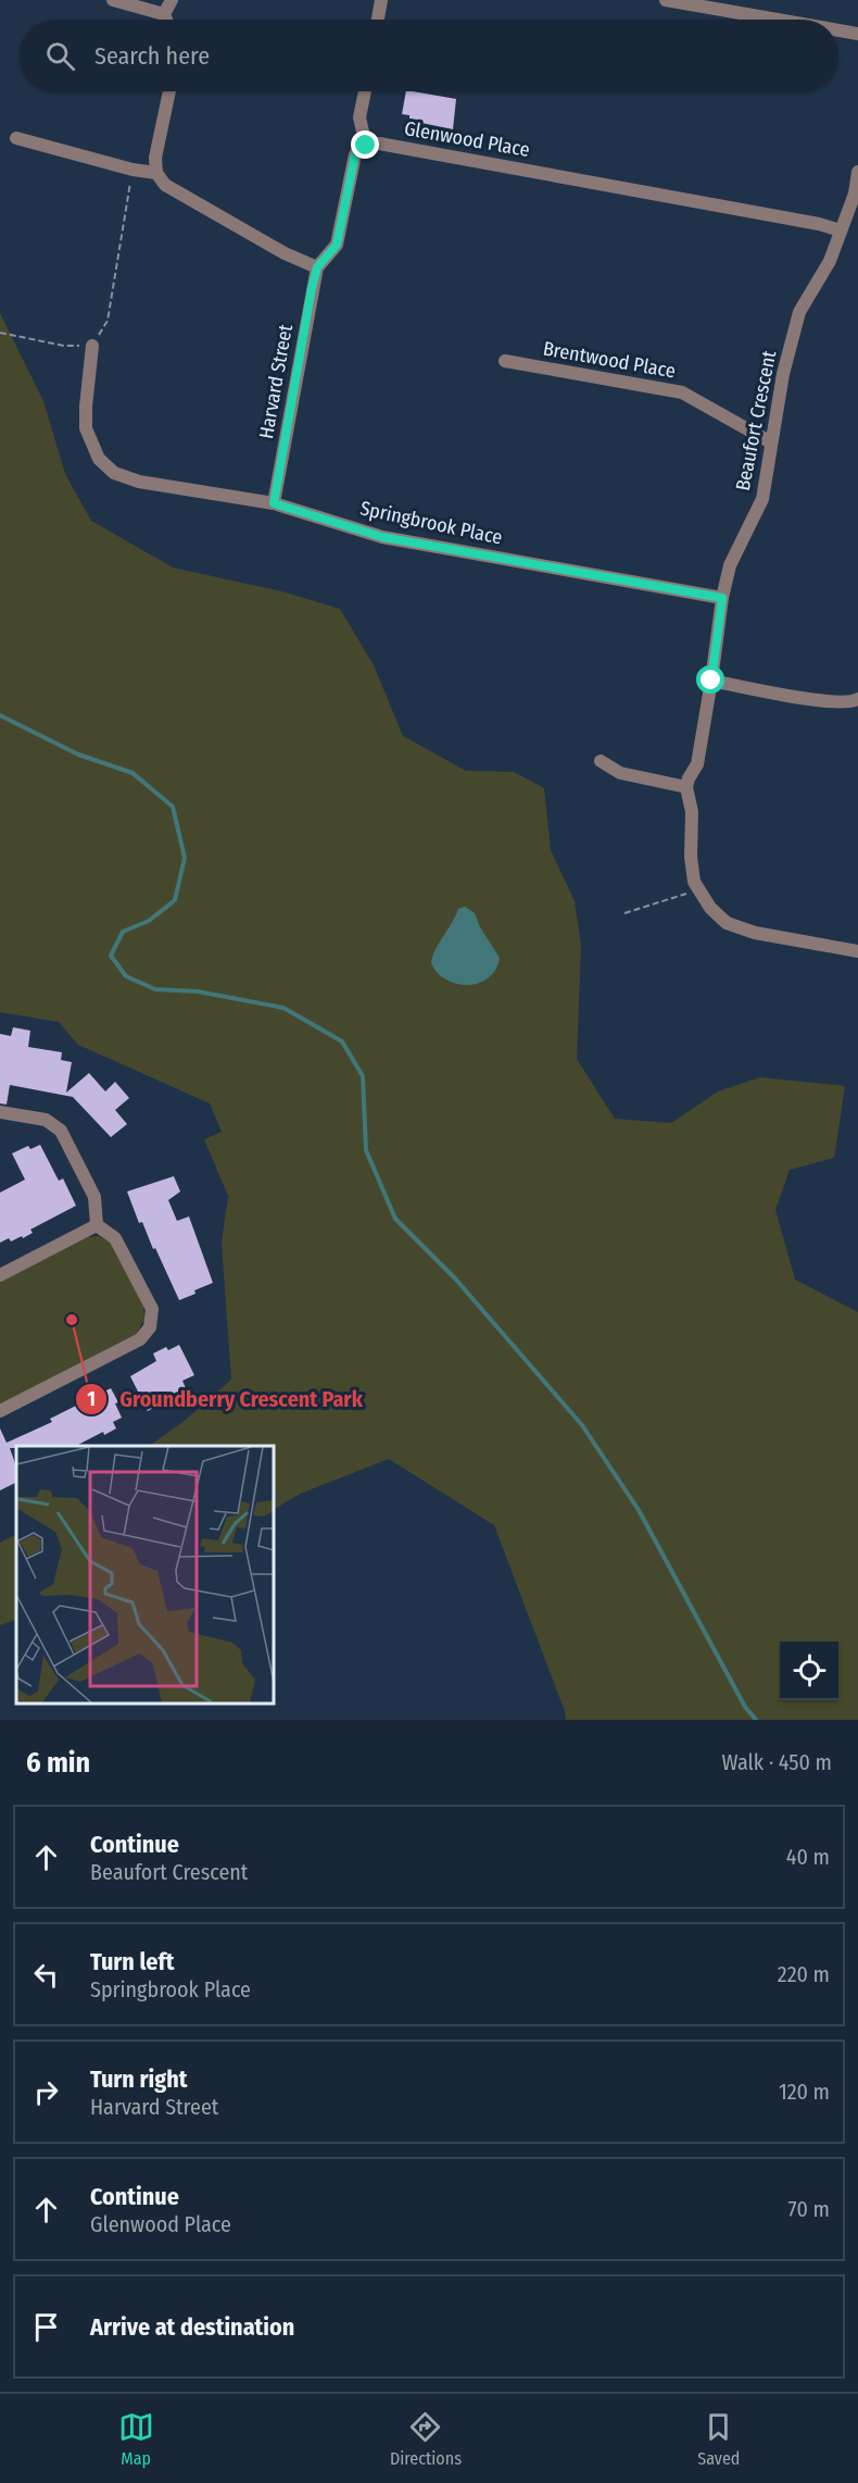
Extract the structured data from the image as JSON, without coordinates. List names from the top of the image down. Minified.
{"streets":{"street":["Glenwood Place","Brentwood Place","Harvard Street","Beaufort Crescent","Springbrook Place"]},"crossings":[["Glenwood Place","Beaufort Crescent"],["Brentwood Place","Beaufort Crescent"],["Harvard Street","Springbrook Place"],["Beaufort Crescent","Springbrook Place"]],"places":["Groundberry Crescent Park"],"page":{"search":"Search here","heading":["6 min","Walk · 450 m"],"list":[["Continue","Beaufort Crescent","40 m"],["Turn left","Springbrook Place","220 m"],["Turn right","Harvard Street","120 m"],["Continue","Glenwood Place","70 m"],"Arrive at destination"],"nav":["Map","Directions","Saved"]}}
